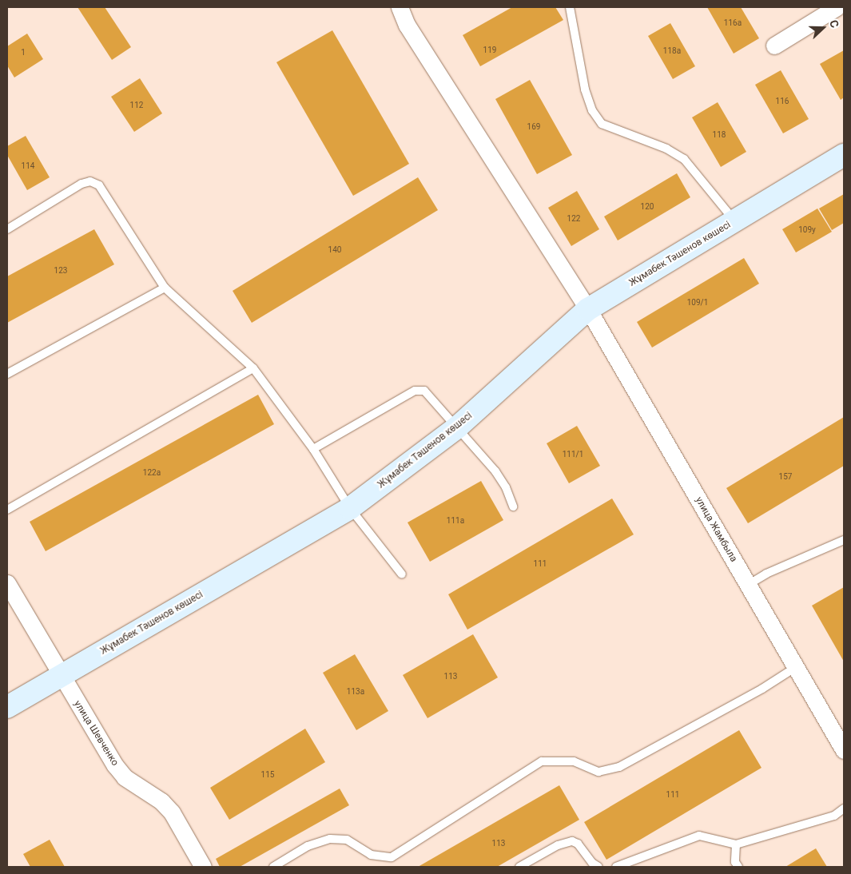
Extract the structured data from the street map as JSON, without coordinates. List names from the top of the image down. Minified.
{"streets":{"main road":["Жұмабек Тәшенов көшесі"],"street":["улица Жамбыла","улица Шевченко"]},"crossings":[["Жұмабек Тәшенов көшесі","улица Жамбыла"],["Жұмабек Тәшенов көшесі","улица Шевченко"]],"house_numbers":["116а","119","118а","1","116","112","169","118","114","120","122","109у","140","123","109/1","111/1","122а","157","111а","111","113","113а","115","111","113"],"north":"right"}
